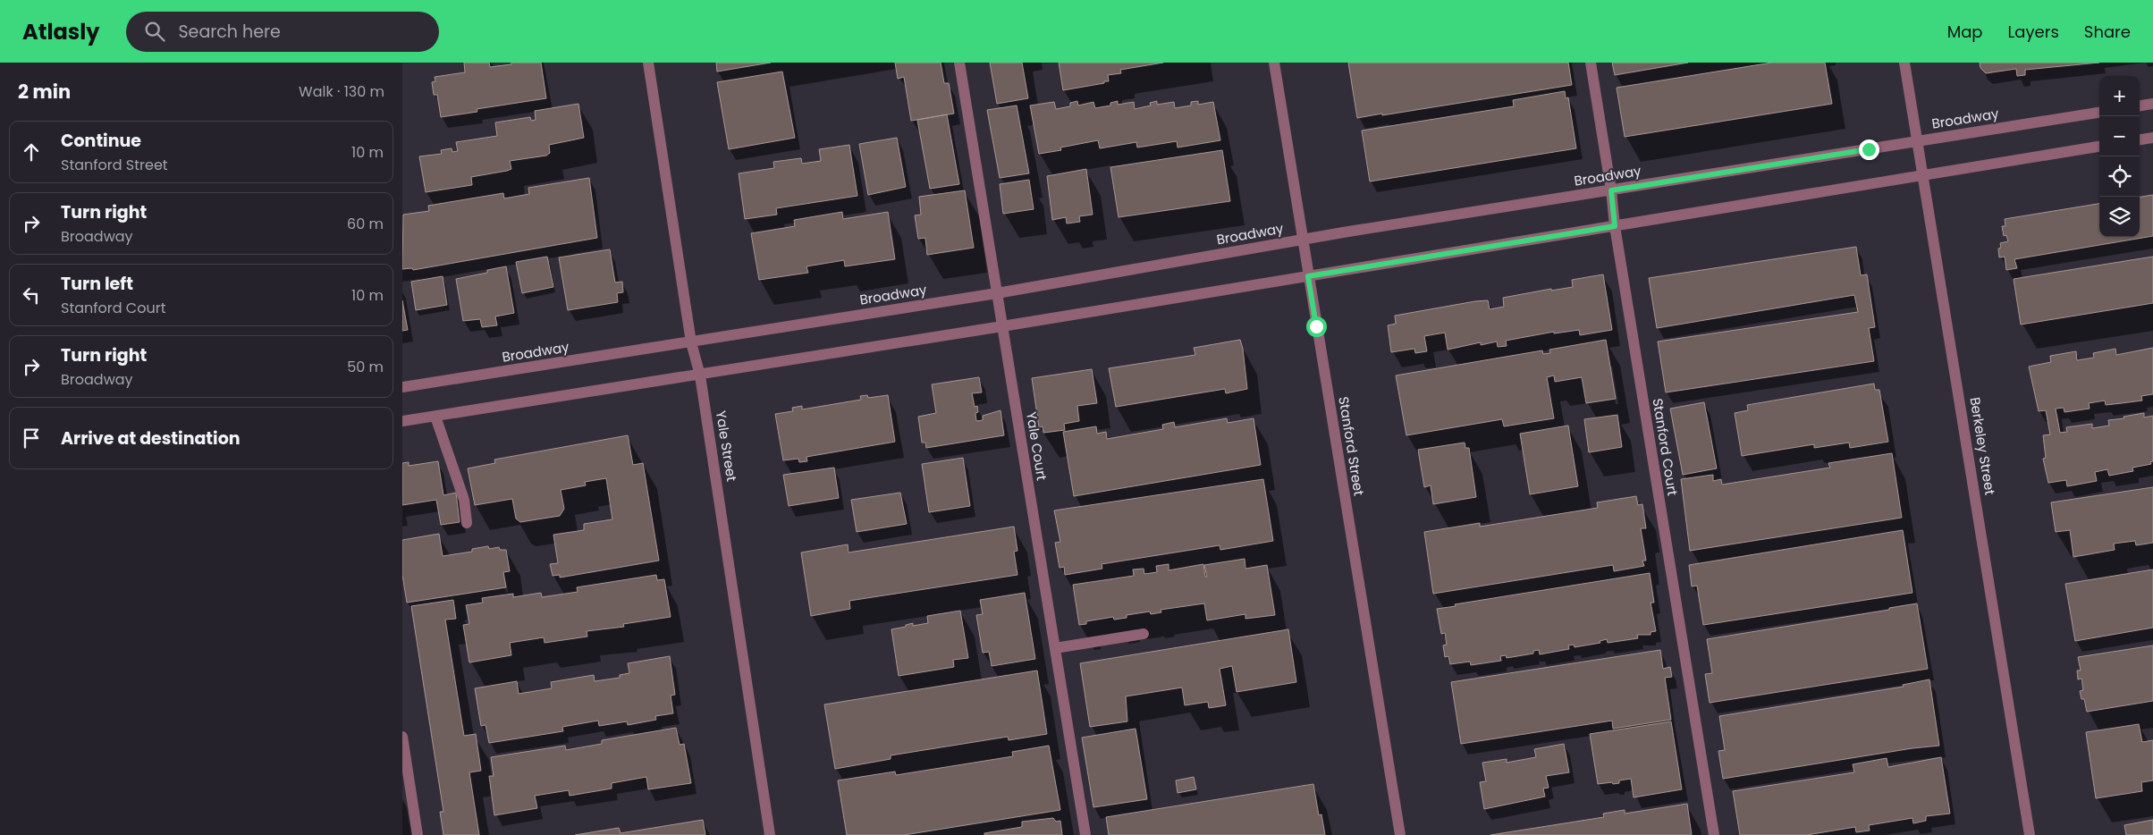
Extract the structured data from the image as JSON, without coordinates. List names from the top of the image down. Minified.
{"streets":{"street":["Broadway","Yale Street","Yale Court","Stanford Street","Berkeley Street","Stanford Court"]},"crossings":[["Broadway","Yale Street"],["Broadway","Yale Court"],["Broadway","Stanford Street"],["Broadway","Berkeley Street"],["Broadway","Stanford Court"]],"page":{"header":"Atlasly","search":"Search here","nav":["Map","Layers","Share"],"heading":["2 min","Walk · 130 m"],"map_buttons":["+","−"],"list":[["Continue","Stanford Street","10 m"],["Turn right","Broadway","60 m"],["Turn left","Stanford Court","10 m"],["Turn right","Broadway","50 m"],"Arrive at destination"]}}
